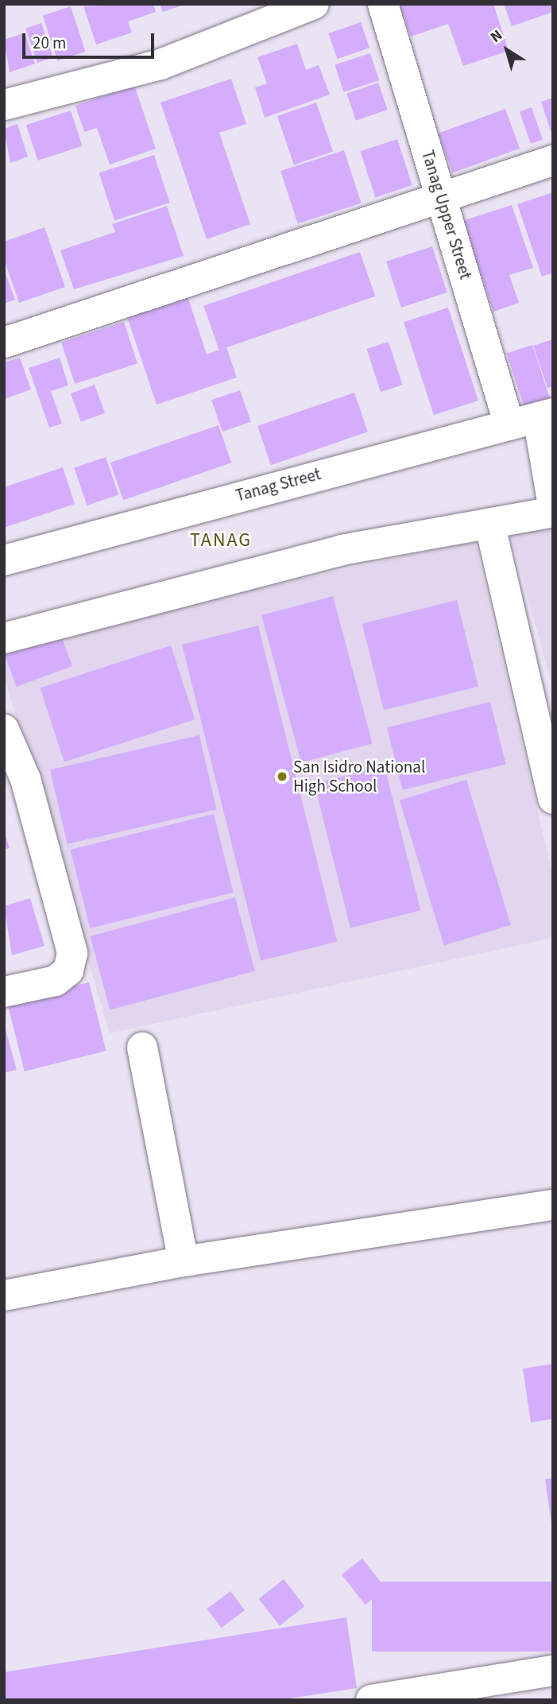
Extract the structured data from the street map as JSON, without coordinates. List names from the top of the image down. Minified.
{"streets":{"street":["Tanag Upper Street","Tanag Street"]},"crossings":[["Tanag Upper Street","Tanag Street"]],"districts":["TANAG"],"places":["San Isidro National High School"],"scale_bar":"20 m","north":"top left"}
